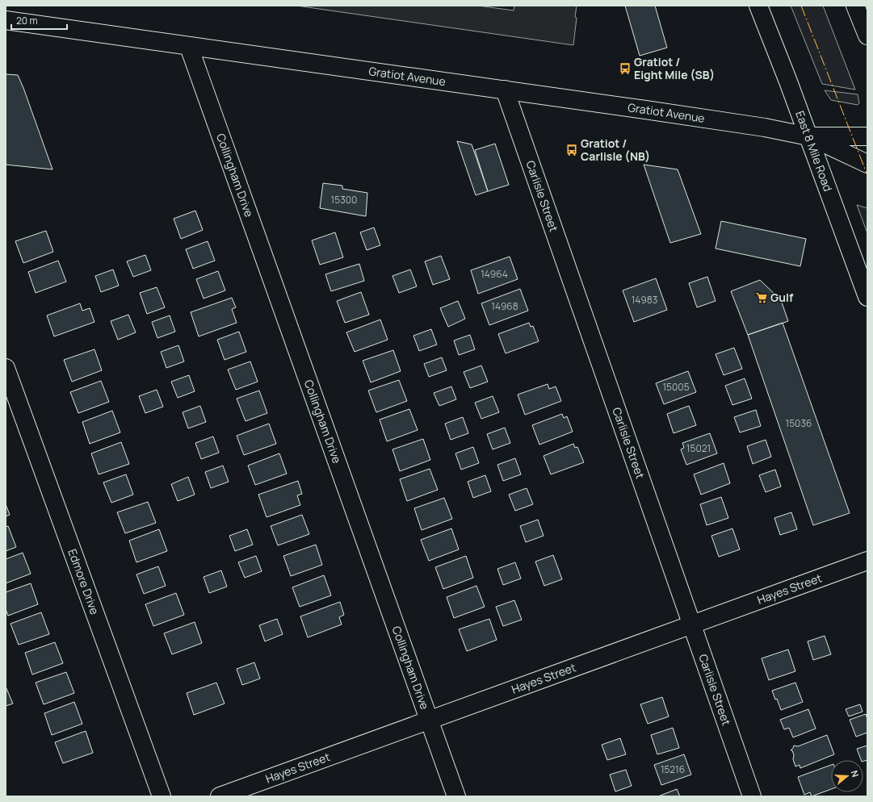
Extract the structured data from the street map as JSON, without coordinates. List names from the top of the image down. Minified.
{"streets":{"main road":["Gratiot Avenue","East 8 Mile Road","Collingham Drive","Carlisle Street","Edmore Drive","Hayes Street"]},"crossings":[["Gratiot Avenue","East 8 Mile Road"],["Gratiot Avenue","Collingham Drive"],["Gratiot Avenue","Carlisle Street"],["Collingham Drive","Hayes Street"],["Carlisle Street","Hayes Street"]],"places":{"bus stop":["Gratiot / Eight Mile (SB)","Gratiot / Carlisle (NB)"],"supermarket":["Gulf"]},"house_numbers":["15300","14964","14983","14968","15005","15036","15021","15216"],"scale_bar":"20 m","north":"right"}
